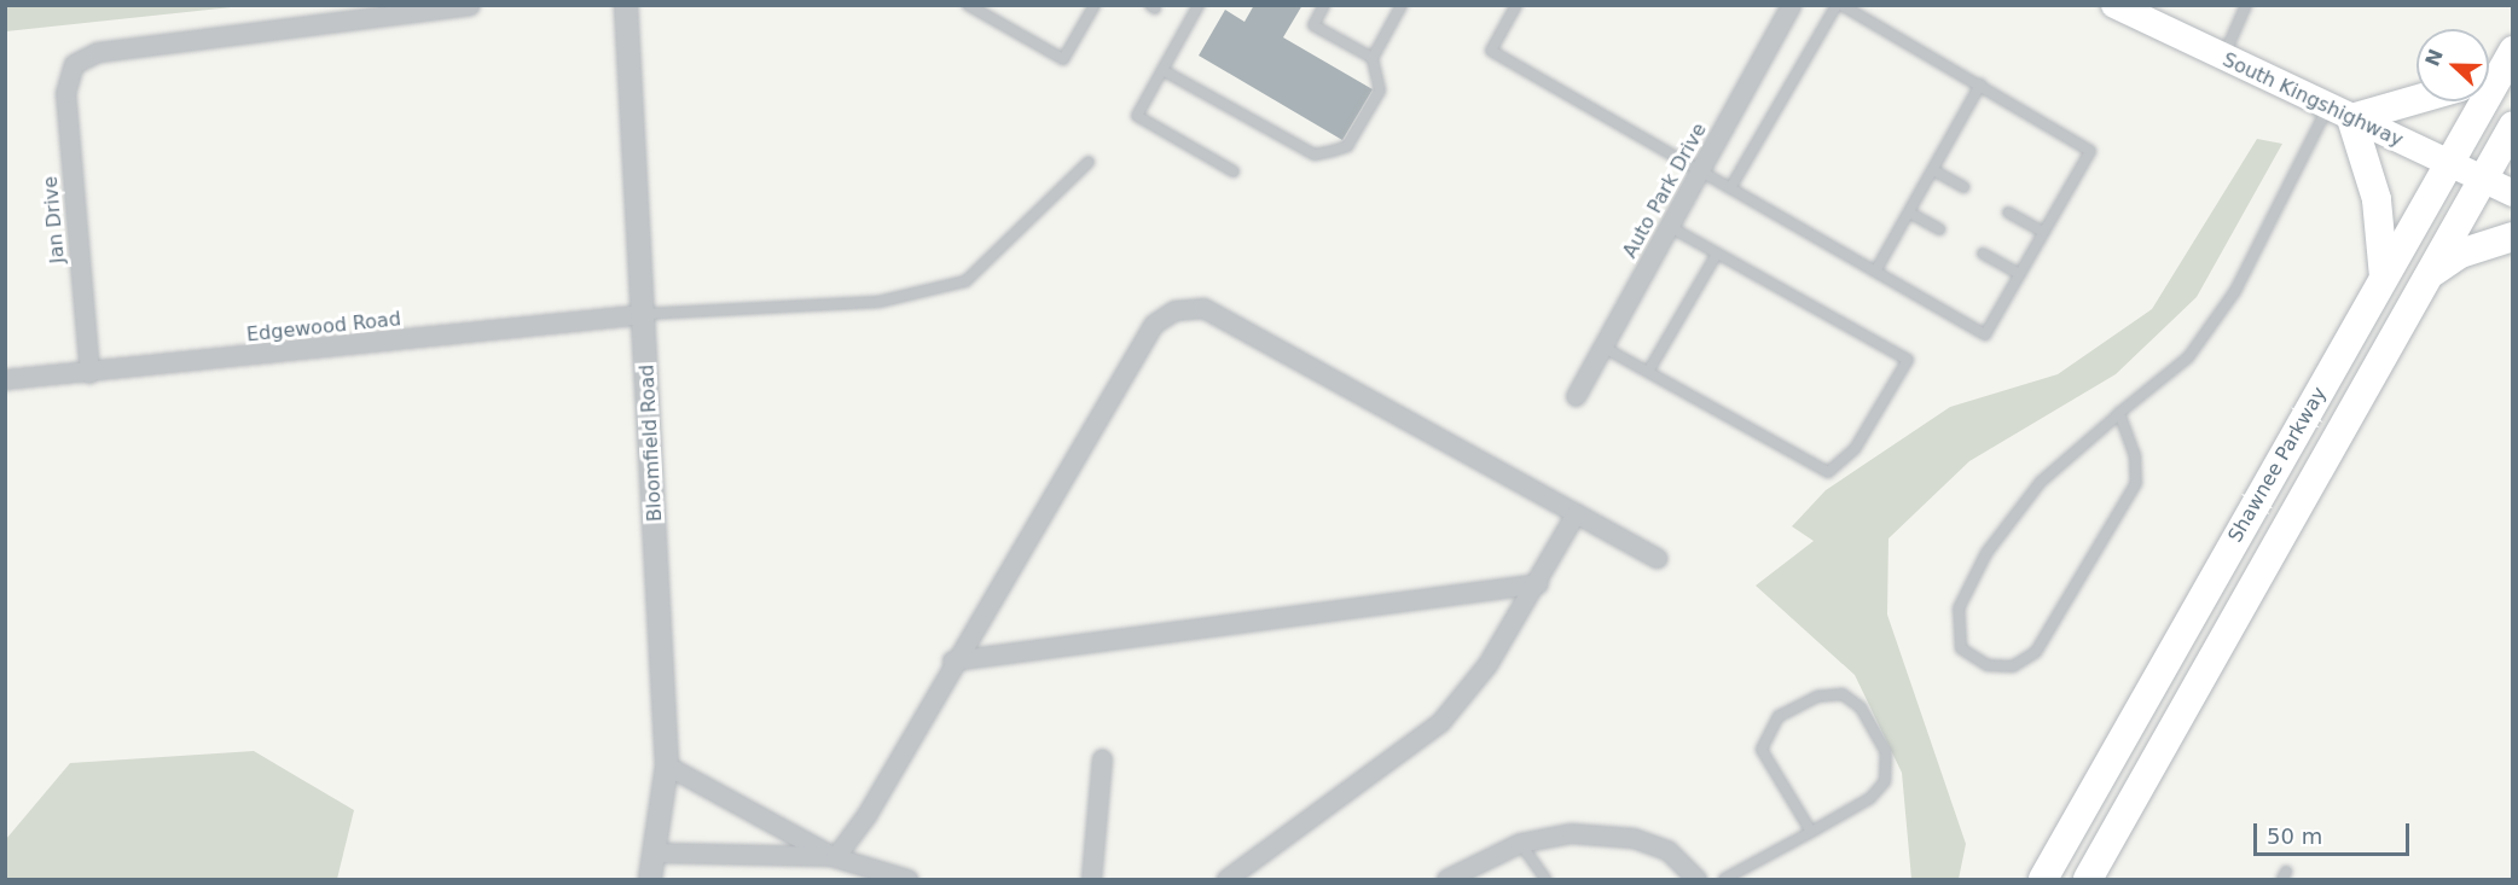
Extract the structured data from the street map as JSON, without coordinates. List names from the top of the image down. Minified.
{"streets":{"highway":["Shawnee Parkway"],"main road":["South Kingshighway"],"street":["Auto Park Drive","Jan Drive","Edgewood Road","Bloomfield Road"]},"crossings":[["South Kingshighway","Shawnee Parkway"],["Jan Drive","Edgewood Road"],["Edgewood Road","Bloomfield Road"]],"scale_bar":"50 m","north":"left"}
